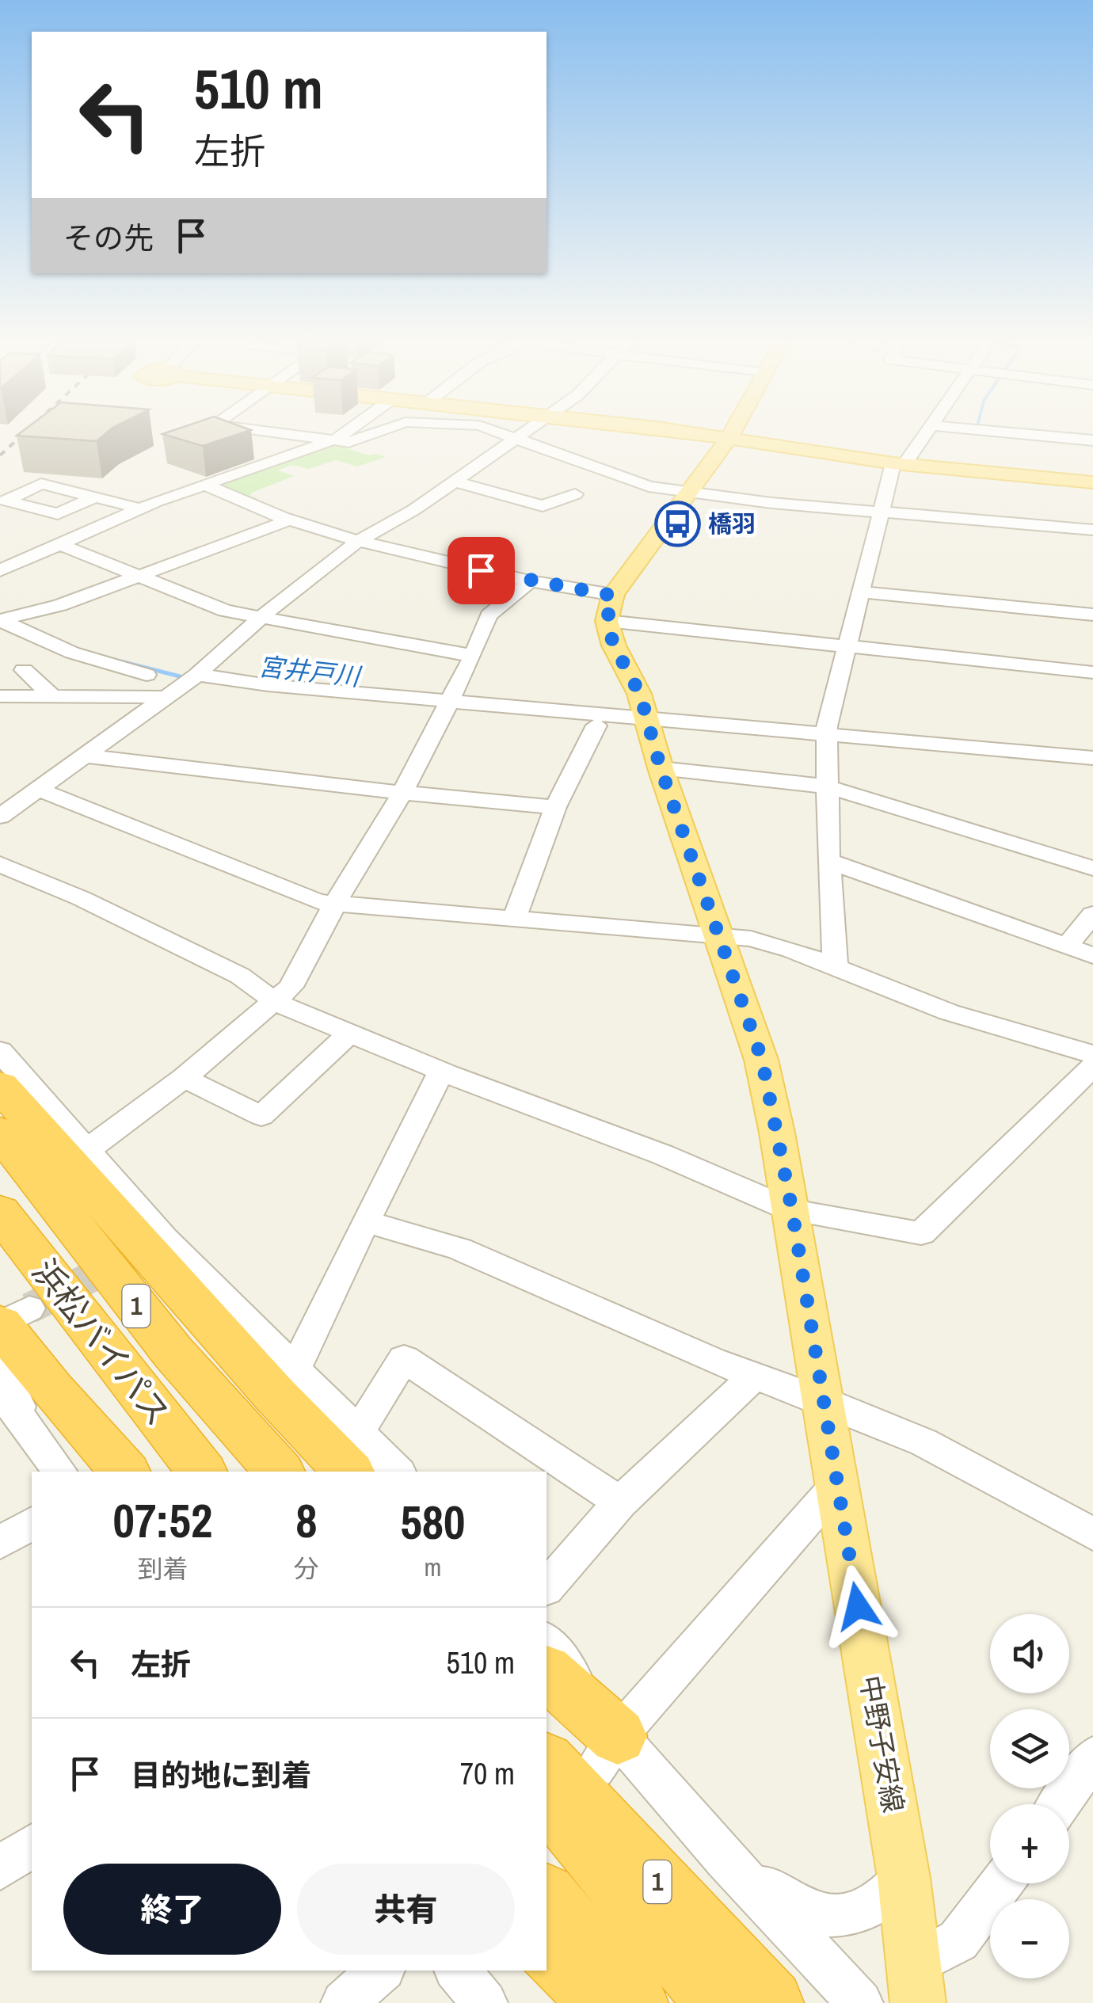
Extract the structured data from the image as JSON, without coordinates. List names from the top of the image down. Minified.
{"streets":{"highway":["1","浜松バイパス"],"main road":["中野子安線"]},"water":["宮井戸川"],"places":{"bus stop":["橋羽"]},"page":{"turn":["510 m","左折"],"then":"その先","eta":["07:52","到着","8","分","580","m"],"list":[{"name":"左折","value":"510 m"},{"name":"目的地に到着","value":"70 m"}],"map_buttons":["+","−"],"buttons":["終了","共有"]}}
